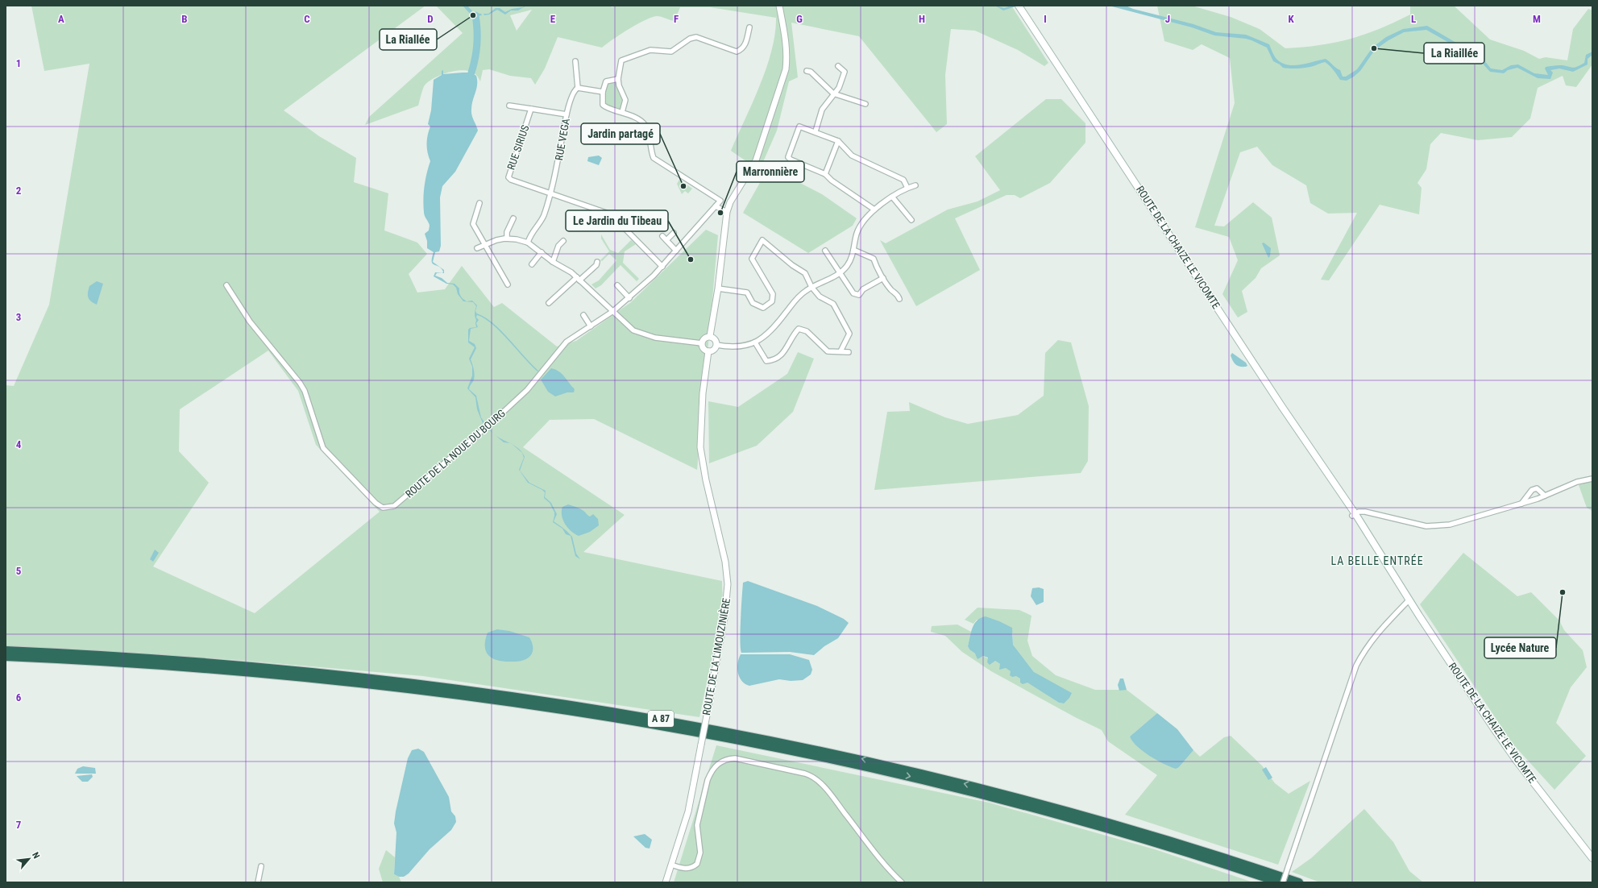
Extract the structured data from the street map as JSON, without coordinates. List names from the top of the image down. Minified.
{"streets":{"highway":["A 87"],"main road":["ROUTE DE LA CHAIZE LE VICOMTE"],"street":["RUE VEGA","RUE SIRIUS","ROUTE DE LA NOUE DU BOURG","ROUTE DE LA LIMOUZINIÈRE"]},"crossings":[["RUE VEGA","RUE SIRIUS"]],"districts":["LA BELLE ENTRÉE"],"places":["La Riallée","La Riaillée","Jardin partagé","Marronnière","Le Jardin du Tibeau","Lycée Nature"],"north":"top right","grid":{"columns":["A","B","C","D","E","F","G","H","I","J","K","L","M"],"rows":["1","2","3","4","5","6","7"]}}
